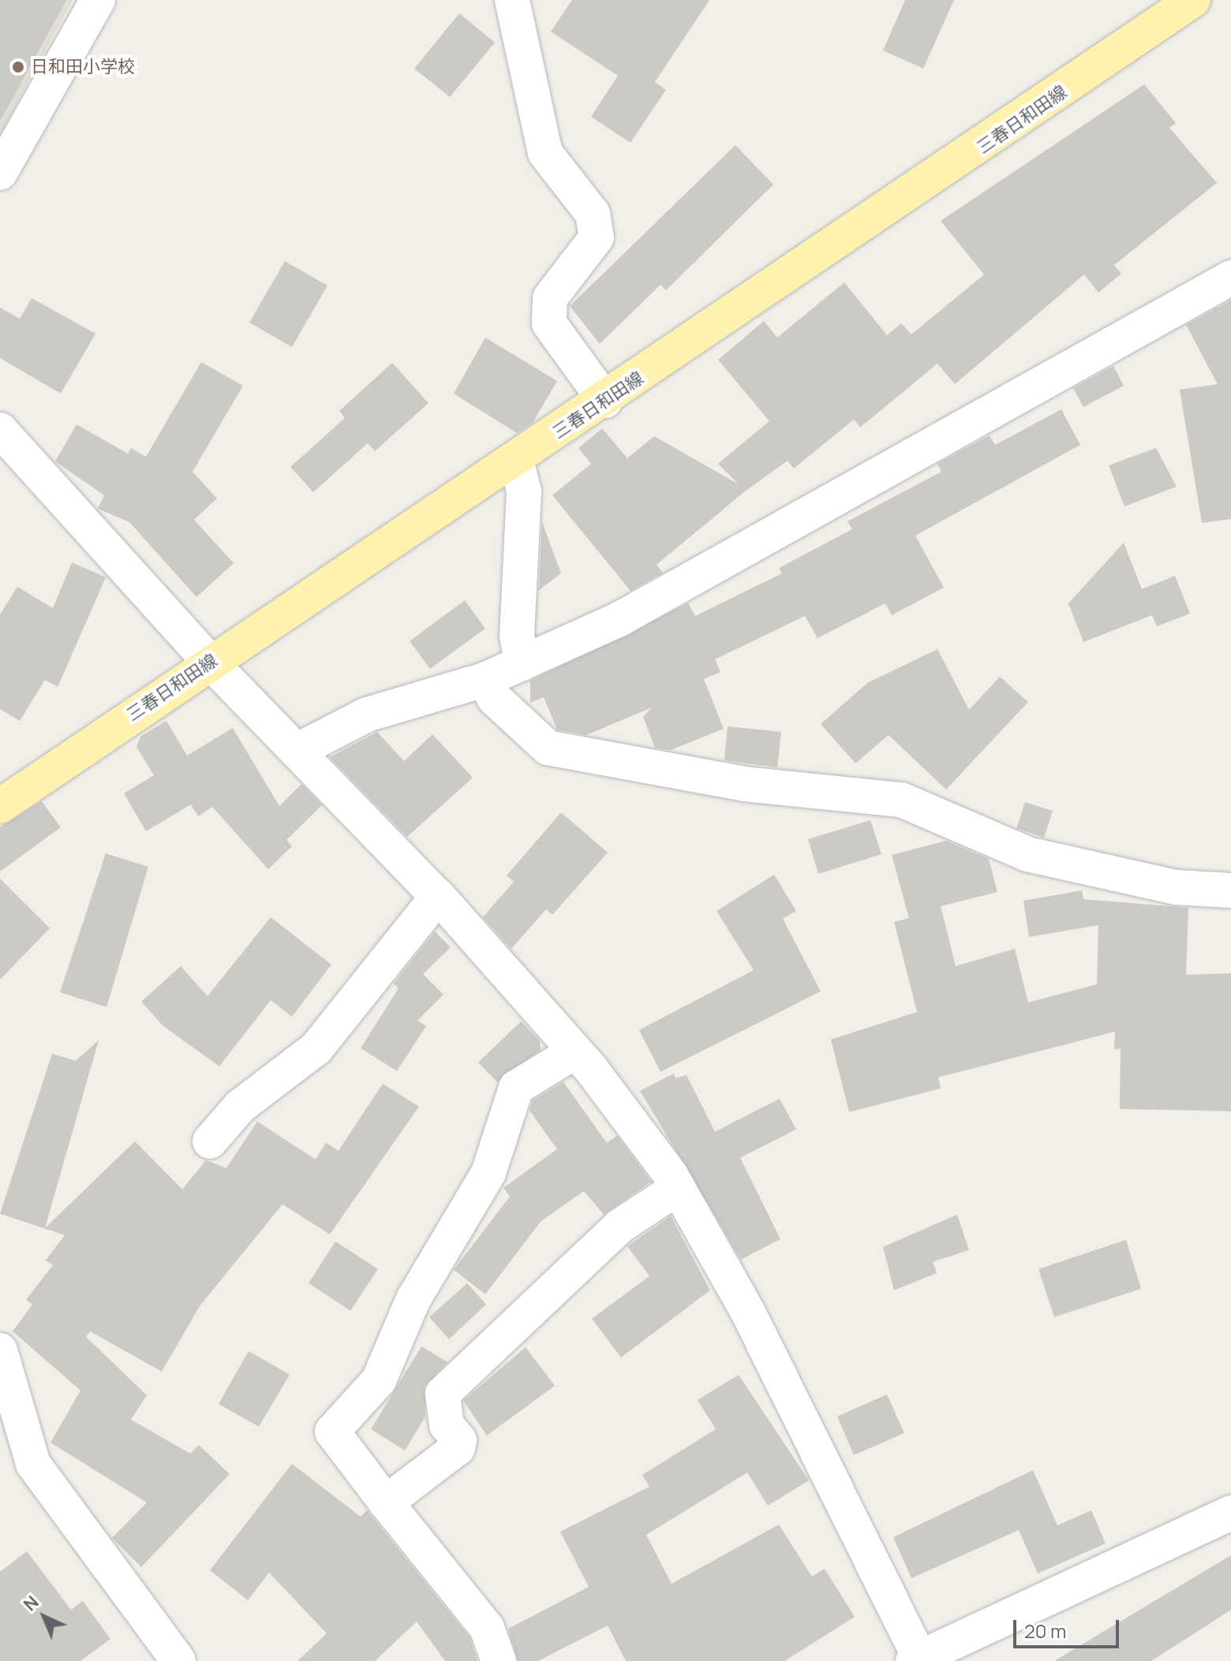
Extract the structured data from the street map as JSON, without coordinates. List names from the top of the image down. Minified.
{"streets":{"main road":["三春日和田線"]},"places":["日和田小学校"],"scale_bar":"20 m","north":"top left"}
